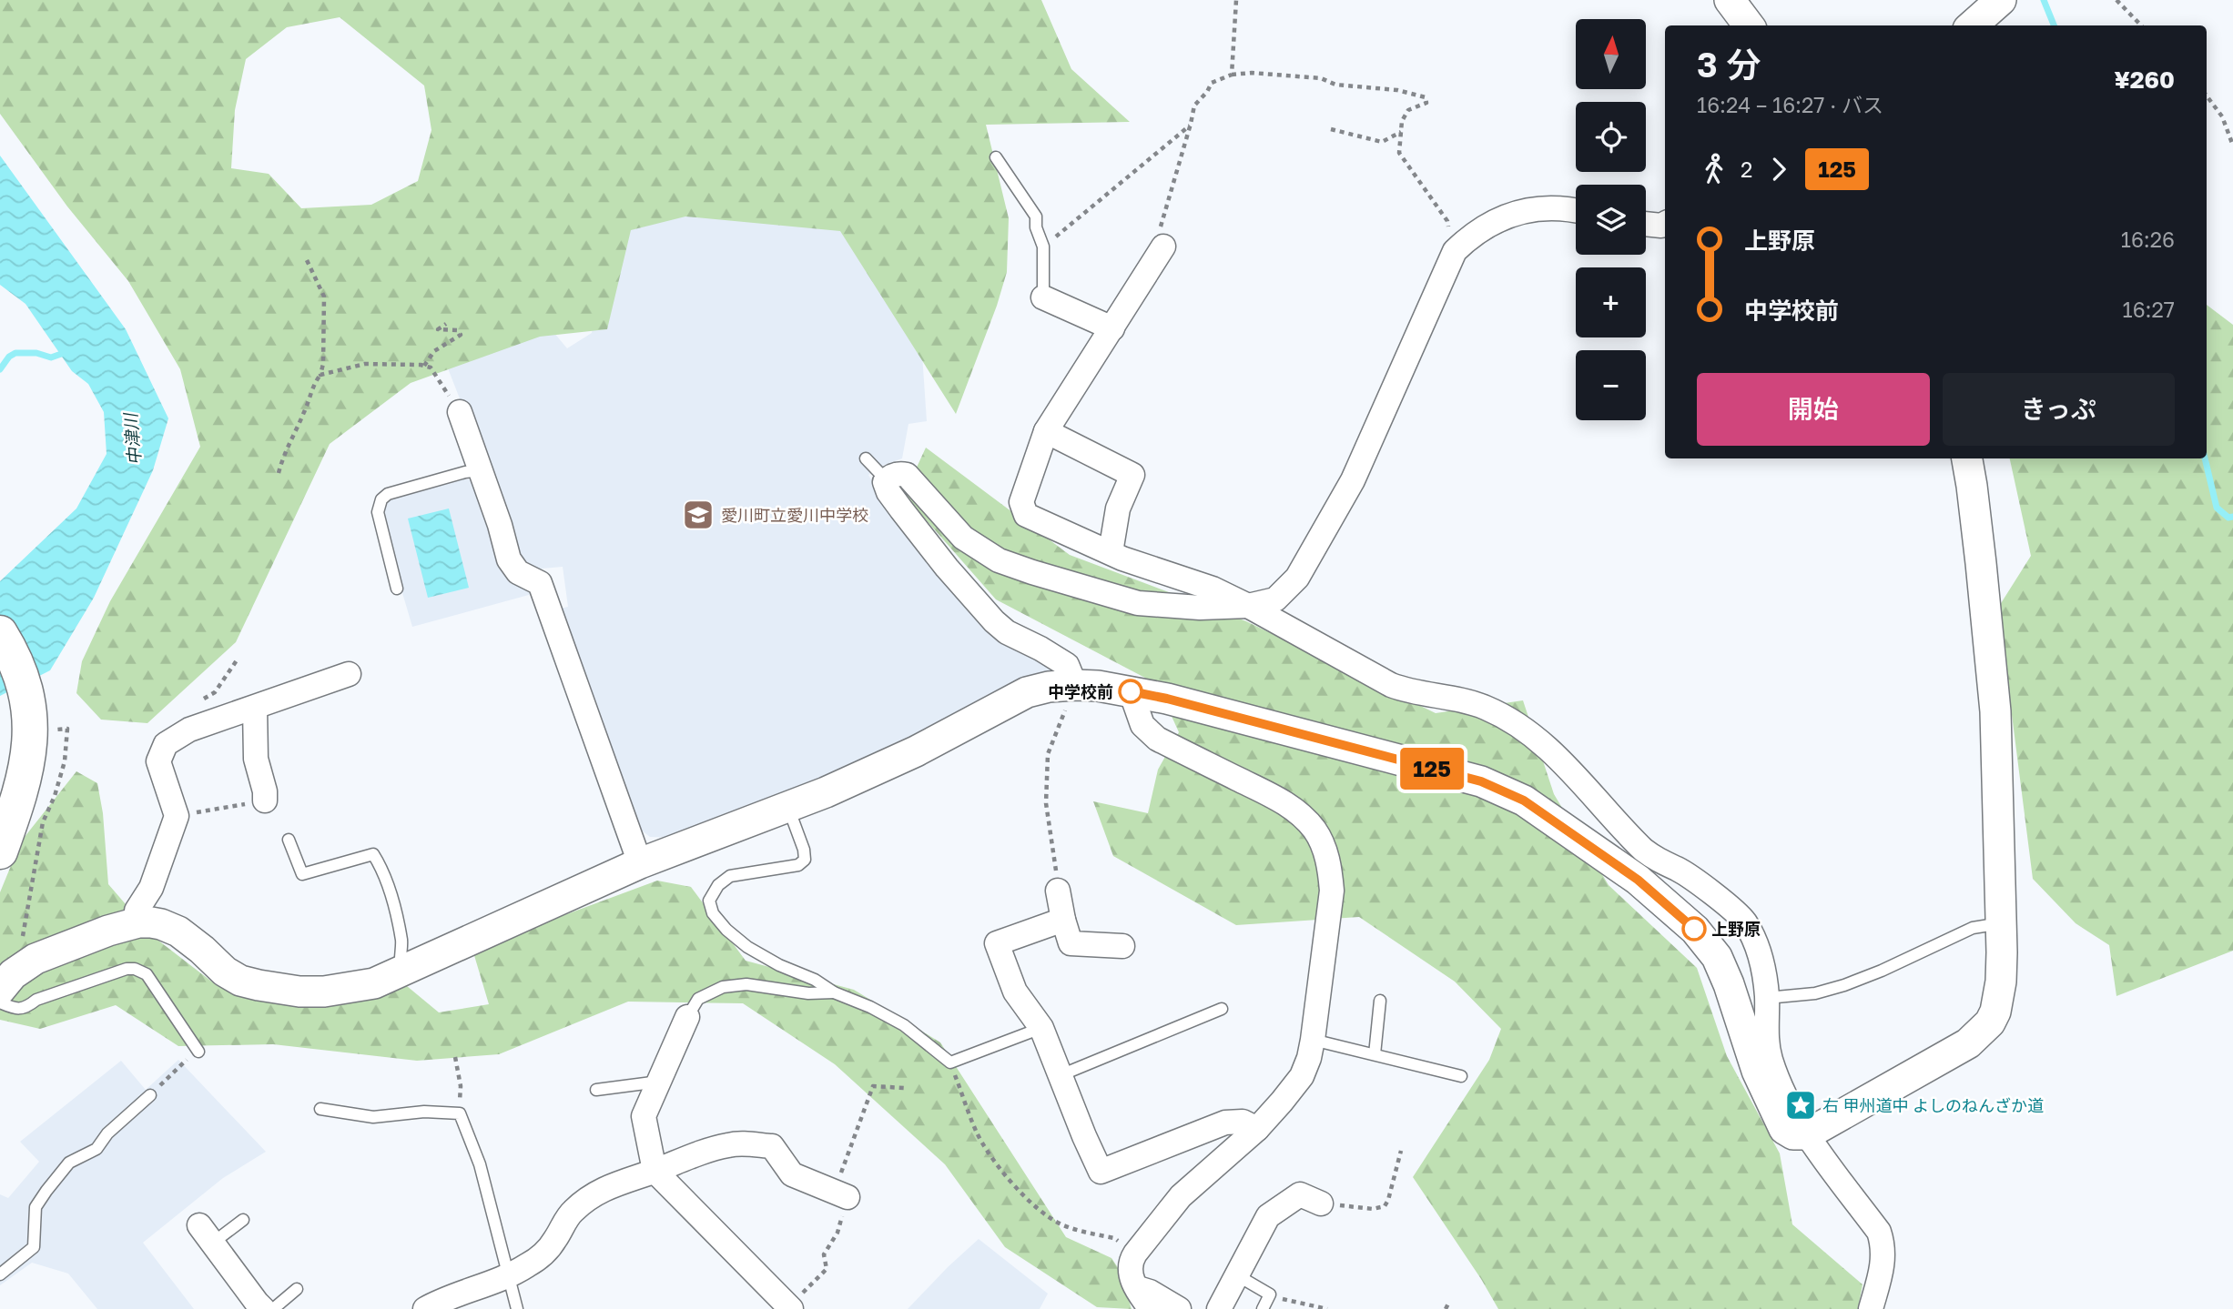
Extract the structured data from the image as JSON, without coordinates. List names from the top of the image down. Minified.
{"water":["中津川"],"places":{"school or university":["愛川町立愛川中学校"],"other":["中学校前","上野原"],"place":["右 甲州道中 よしのねんざか道"]},"lines":["bus line 125"],"north":"top","page":{"on_map":"125","map_buttons":["+","−"],"heading":["3 分","16:24 – 16:27 · バス","¥260"],"legs":["2","125"],"list":[{"name":"上野原","value":"16:26"},{"name":"中学校前","value":"16:27"}],"buttons":["開始","きっぷ"]}}
